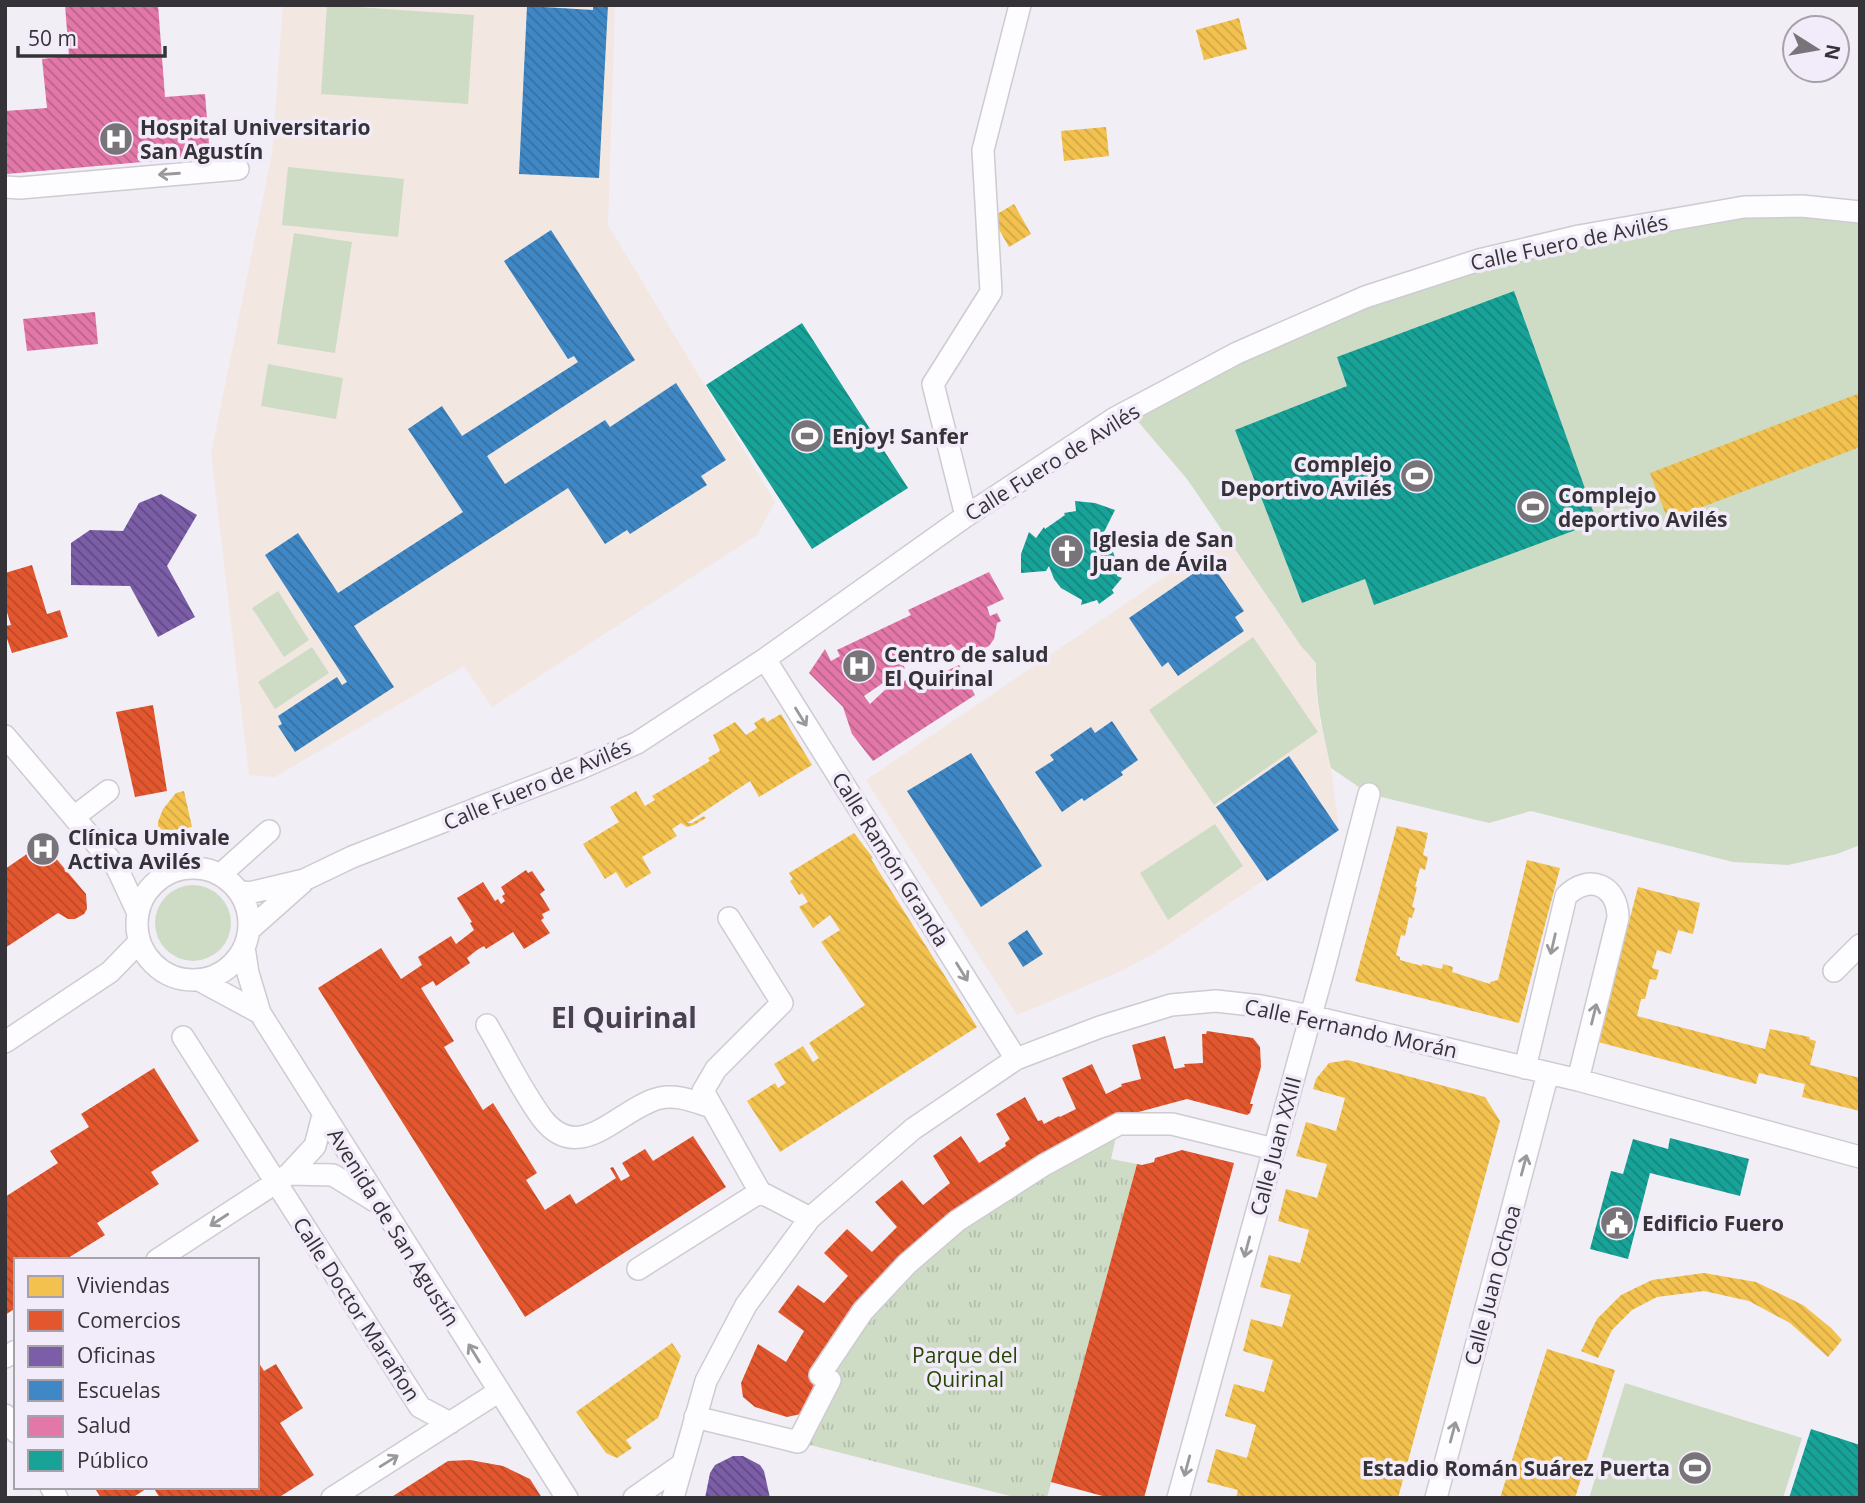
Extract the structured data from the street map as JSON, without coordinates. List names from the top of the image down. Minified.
{"streets":{"street":["Calle Fuero de Avilés","Calle Ramón Granda","Calle Fernando Morán","Calle Juan XXIII","Avenida de San Agustín","Calle Juan Ochoa","Calle Doctor Marañon"]},"crossings":[["Calle Fuero de Avilés","Calle Ramón Granda"],["Calle Fuero de Avilés","Avenida de San Agustín"],["Calle Ramón Granda","Calle Fernando Morán"],["Calle Fernando Morán","Calle Juan XXIII"],["Calle Fernando Morán","Calle Juan Ochoa"]],"one_way":["Calle Ramón Granda","Calle Juan XXIII","Calle Juan Ochoa"],"districts":["El Quirinal"],"parks":["Parque del Quirinal"],"places":{"hospital":["Hospital Universitario San Agustín","Centro de salud El Quirinal","Clínica Umivale Activa Avilés"],"sports":["Enjoy! Sanfer","Complejo Deportivo Avilés","Complejo deportivo Avilés","Estadio Román Suárez Puerta"],"church":["Iglesia de San Juan de Ávila"],"public building":["Edificio Fuero"]},"legend":["Viviendas","Comercios","Oficinas","Escuelas","Salud","Público"],"scale_bar":"50 m","north":"right"}
